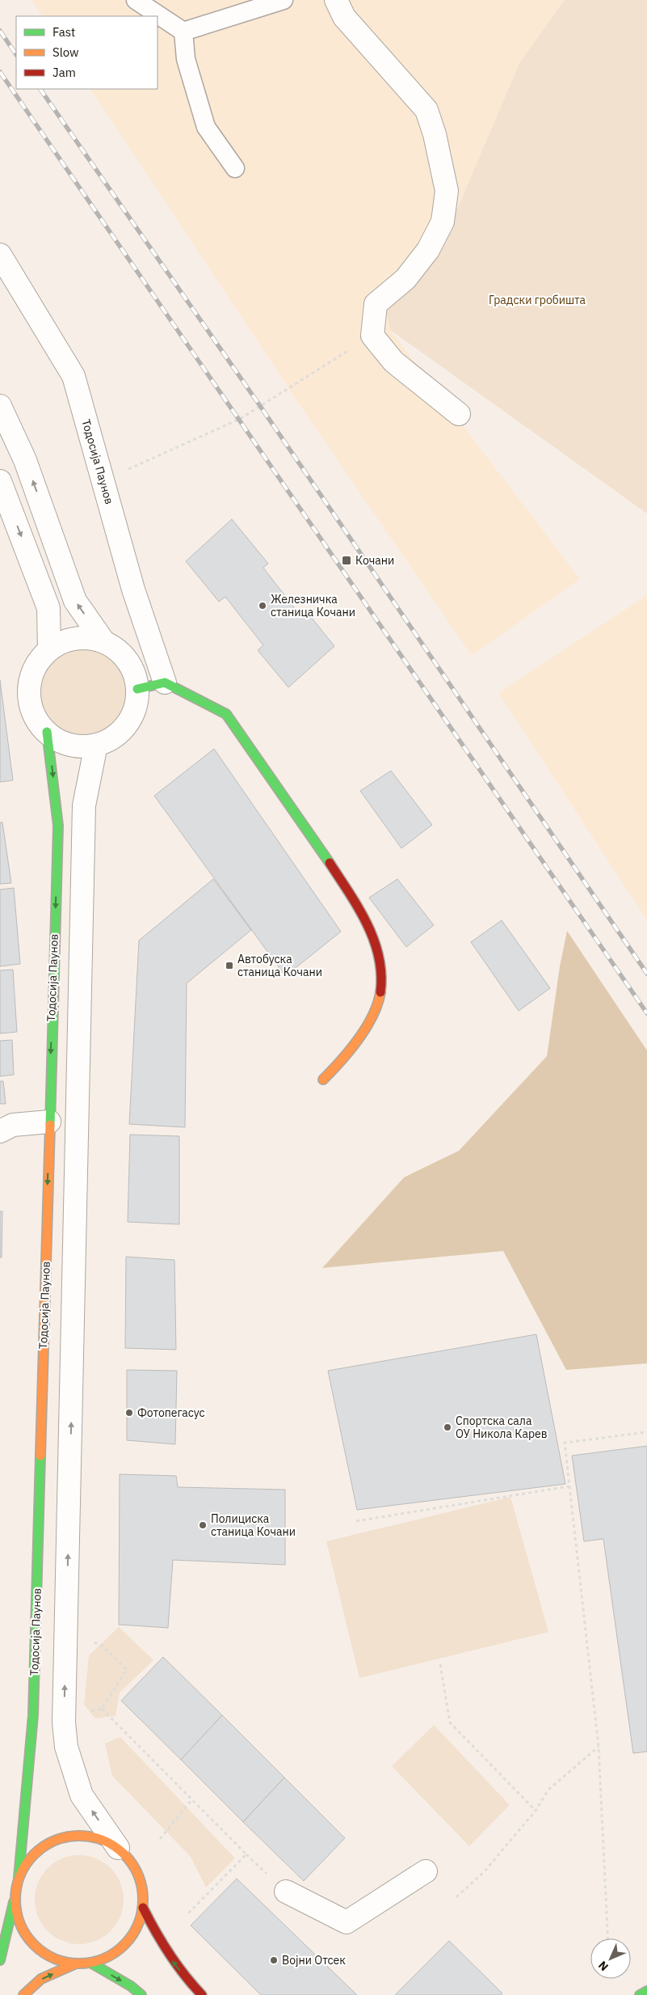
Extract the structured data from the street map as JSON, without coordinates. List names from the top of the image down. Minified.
{"streets":{"street":["Тодосија Паунов"]},"parks":["Градски гробишта"],"places":{"transit":["Кочани","Автобуска станица Кочани"],"other":["Железничка станица Кочани","Фотопегасус","Спортска сала ОУ Никола Карев","Полициска станица Кочани","Војни Отсек"]},"legend":["Fast","Slow","Jam"],"north":"bottom left"}
